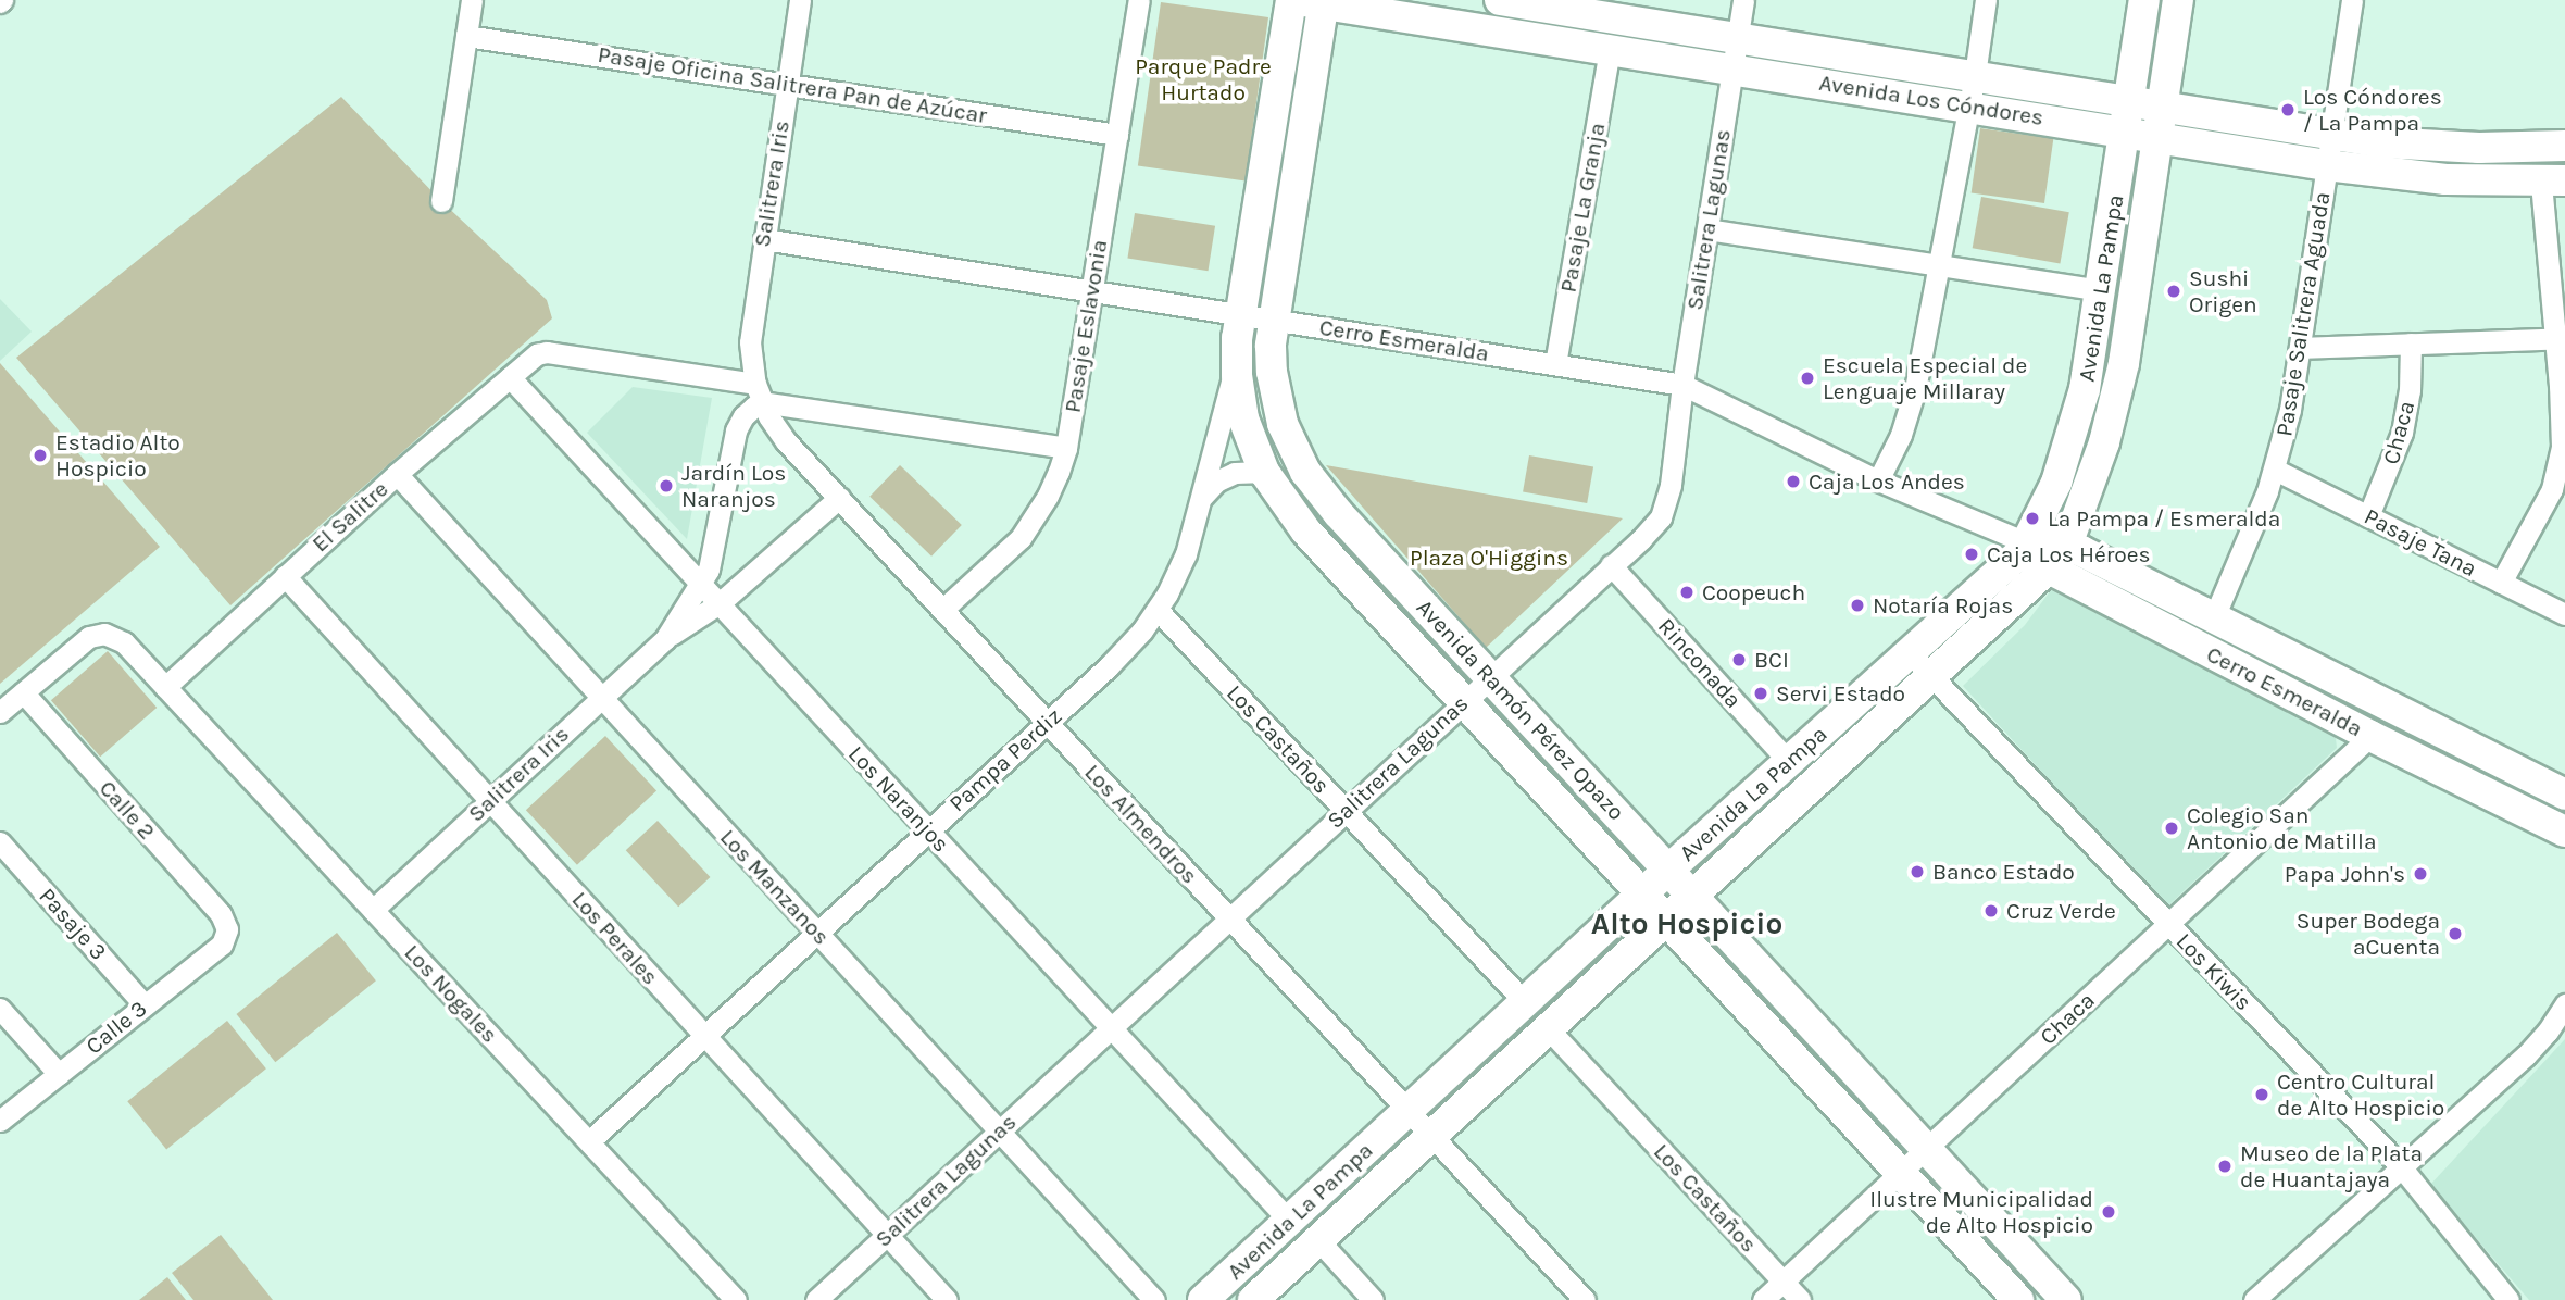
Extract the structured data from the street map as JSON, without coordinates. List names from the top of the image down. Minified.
{"streets":{"street":["Pasaje Oficina Salitrera Pan de Azúcar","Avenida Los Cóndores","Salitrera Iris","Pasaje La Granja","Salitrera Lagunas","Avenida La Pampa","Pasaje Salitrera Aguada","Pasaje Eslavonia","Cerro Esmeralda","Chaca","El Salitre","Pasaje Tana","Rinconada","Avenida Ramón Pérez Opazo","Los Castaños","Pampa Perdiz","Los Naranjos","Calle 2","Los Almendros","Los Manzanos","Pasaje 3","Los Perales","Los Kiwis","Los Nogales","Calle 3"]},"crossings":[["Pasaje Oficina Salitrera Pan de Azúcar","Salitrera Iris"],["Pasaje Oficina Salitrera Pan de Azúcar","Pasaje Eslavonia"],["Avenida Los Cóndores","Pasaje La Granja"],["Avenida Los Cóndores","Salitrera Lagunas"],["Avenida Los Cóndores","Avenida La Pampa"],["Avenida Los Cóndores","Pasaje Salitrera Aguada"],["Avenida Los Cóndores","Avenida Ramón Pérez Opazo"],["Salitrera Iris","Cerro Esmeralda"],["Salitrera Iris","El Salitre"],["Salitrera Iris","Los Naranjos"],["Salitrera Iris","Los Almendros"],["Salitrera Iris","Los Manzanos"],["Salitrera Iris","Los Perales"],["Salitrera Iris","Los Nogales"],["Pasaje La Granja","Cerro Esmeralda"],["Salitrera Lagunas","Cerro Esmeralda"],["Salitrera Lagunas","Rinconada"],["Salitrera Lagunas","Avenida Ramón Pérez Opazo"],["Salitrera Lagunas","Los Castaños"],["Salitrera Lagunas","Los Naranjos"],["Salitrera Lagunas","Los Almendros"],["Salitrera Lagunas","Los Manzanos"],["Salitrera Lagunas","Los Perales"],["Avenida La Pampa","Cerro Esmeralda"],["Avenida La Pampa","Rinconada"],["Avenida La Pampa","Avenida Ramón Pérez Opazo"],["Avenida La Pampa","Los Castaños"],["Avenida La Pampa","Los Naranjos"],["Avenida La Pampa","Los Almendros"],["Avenida La Pampa","Los Kiwis"],["Pasaje Salitrera Aguada","Cerro Esmeralda"],["Pasaje Salitrera Aguada","Pasaje Tana"],["Pasaje Eslavonia","Cerro Esmeralda"],["Pasaje Eslavonia","El Salitre"],["Pasaje Eslavonia","Los Almendros"],["Cerro Esmeralda","Chaca"],["Cerro Esmeralda","Avenida Ramón Pérez Opazo"],["Chaca","Pasaje Tana"],["Chaca","Avenida Ramón Pérez Opazo"],["Chaca","Los Castaños"],["Chaca","Los Kiwis"],["El Salitre","Los Naranjos"],["El Salitre","Los Almendros"],["El Salitre","Los Manzanos"],["El Salitre","Los Perales"],["El Salitre","Los Nogales"],["Avenida Ramón Pérez Opazo","Pampa Perdiz"],["Los Castaños","Pampa Perdiz"],["Pampa Perdiz","Los Naranjos"],["Pampa Perdiz","Los Almendros"],["Pampa Perdiz","Los Manzanos"],["Pampa Perdiz","Los Perales"],["Pampa Perdiz","Los Nogales"],["Calle 2","Calle 3"],["Pasaje 3","Calle 3"]],"districts":["Alto Hospicio"],"parks":["Parque Padre Hurtado","Plaza O'Higgins"],"places":["Los Cóndores / La Pampa","Sushi Origen","Escuela Especial de Lenguaje Millaray","Estadio Alto Hospicio","Caja Los Andes","Jardín Los Naranjos","La Pampa / Esmeralda","Caja Los Héroes","Coopeuch","Notaría Rojas","BCI","Servi Estado","Colegio San Antonio de Matilla","Banco Estado","Papa John's","Cruz Verde","Super Bodega aCuenta","Centro Cultural de Alto Hospicio","Museo de la Plata de Huantajaya","Ilustre Municipalidad de Alto Hospicio"]}
